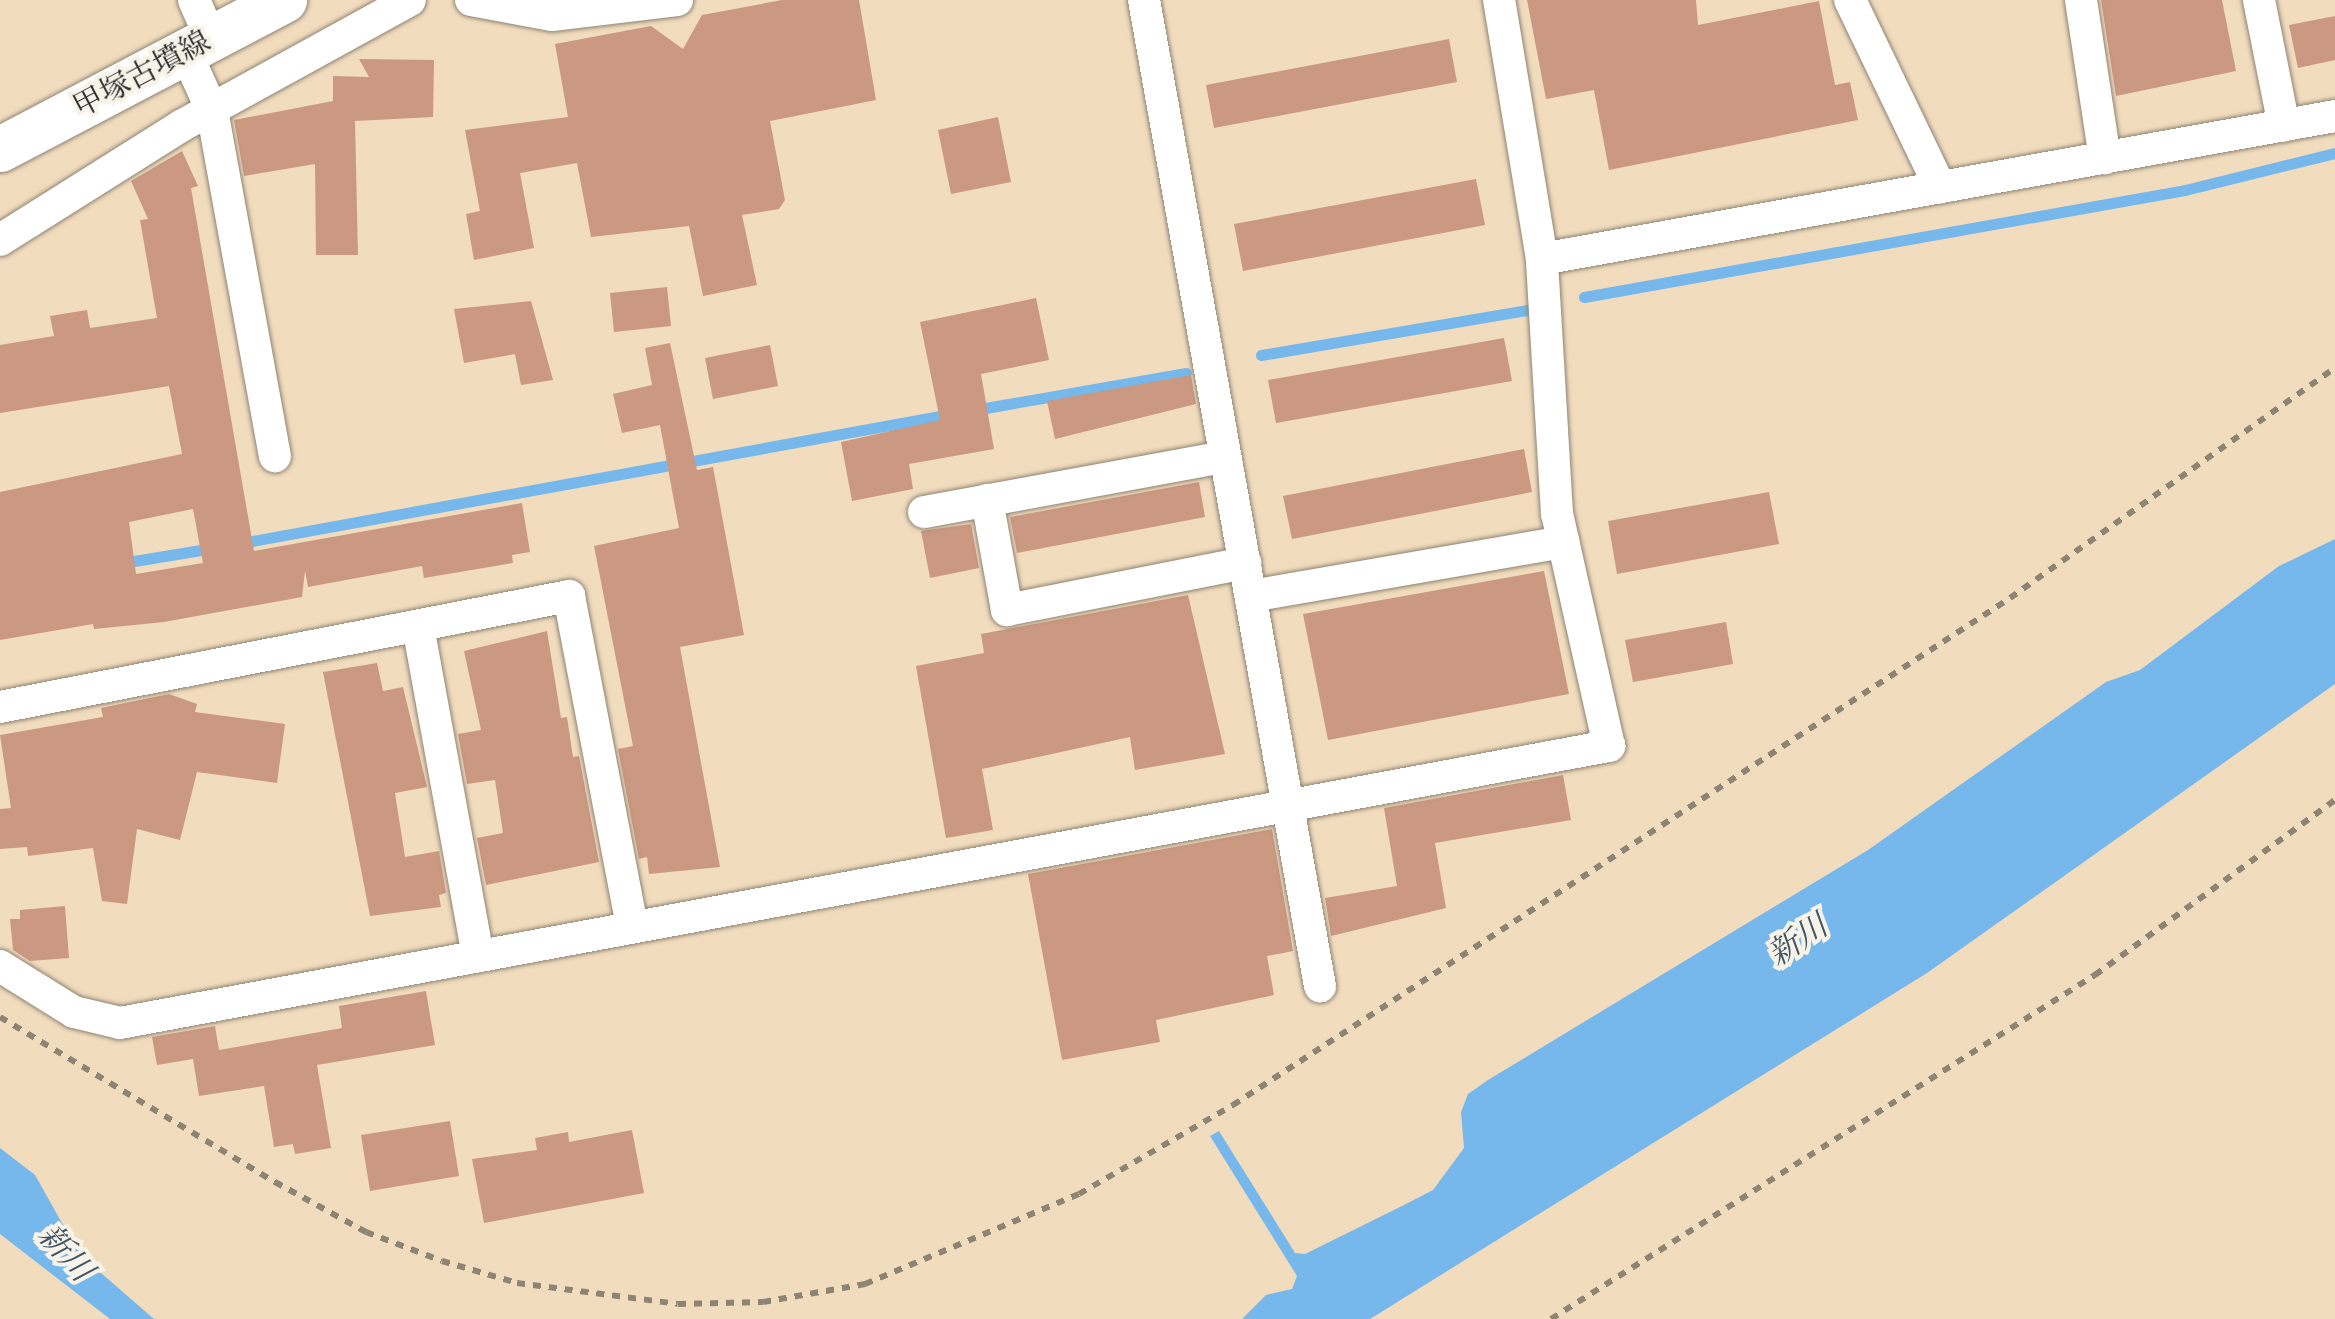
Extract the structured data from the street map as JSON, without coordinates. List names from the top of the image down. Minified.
{"streets":{"main road":["甲塚古墳線"]},"water":["新川"]}
